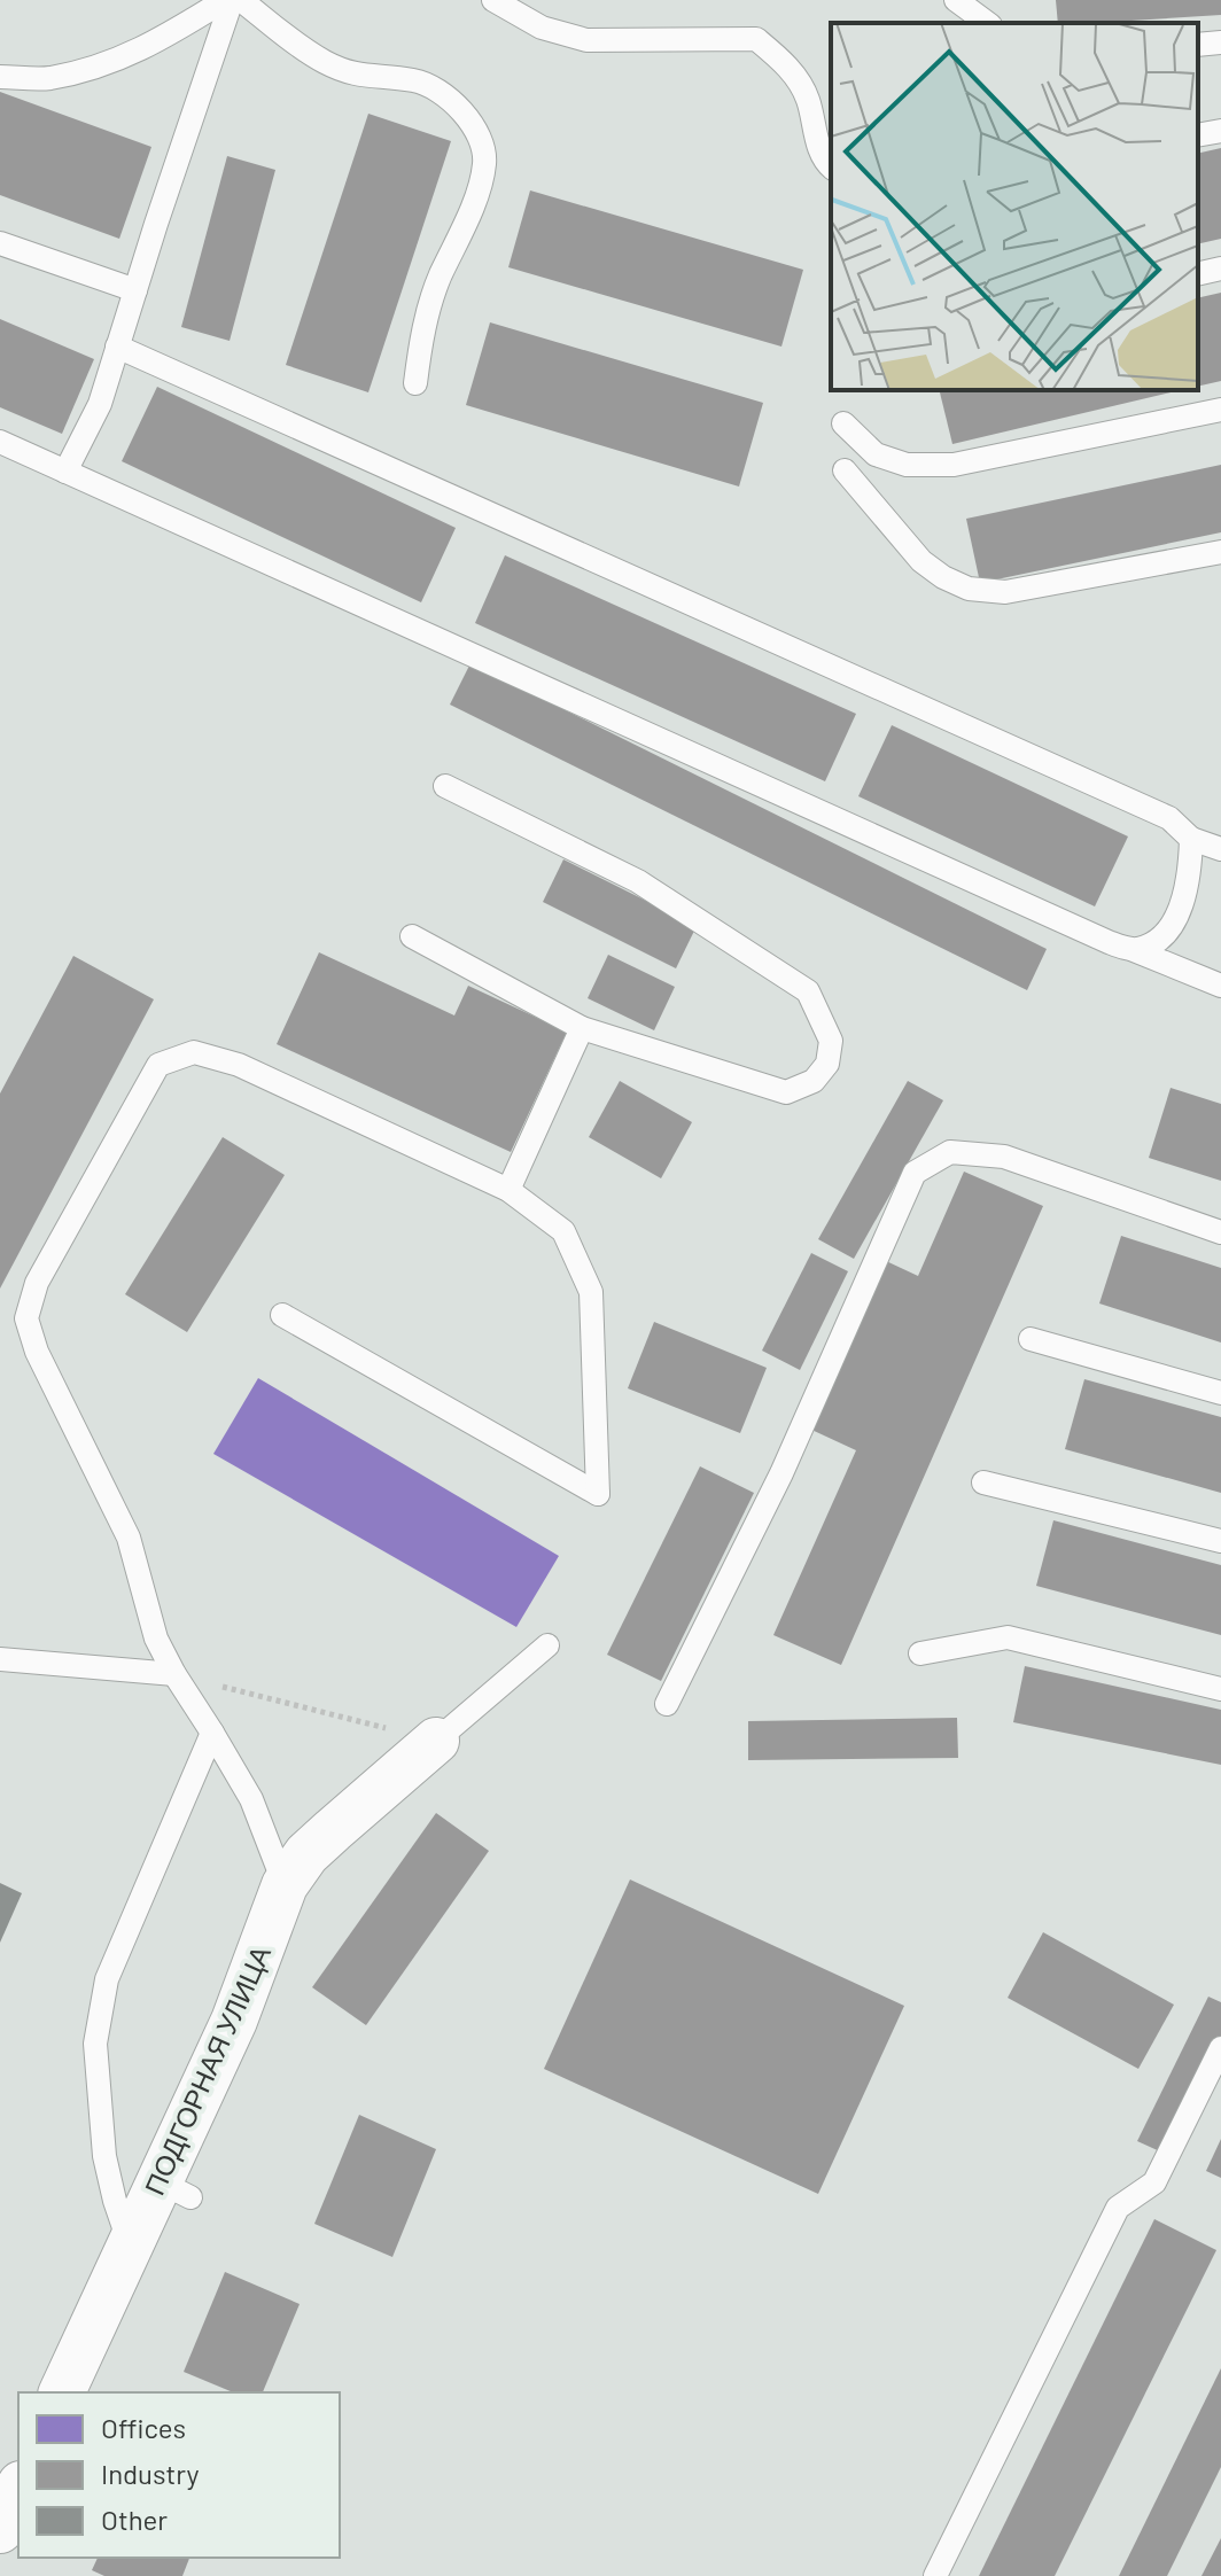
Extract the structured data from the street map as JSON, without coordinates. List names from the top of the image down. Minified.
{"streets":{"street":["ПОДГОРНАЯ УЛИЦА"]},"legend":["Offices","Industry","Other"]}
